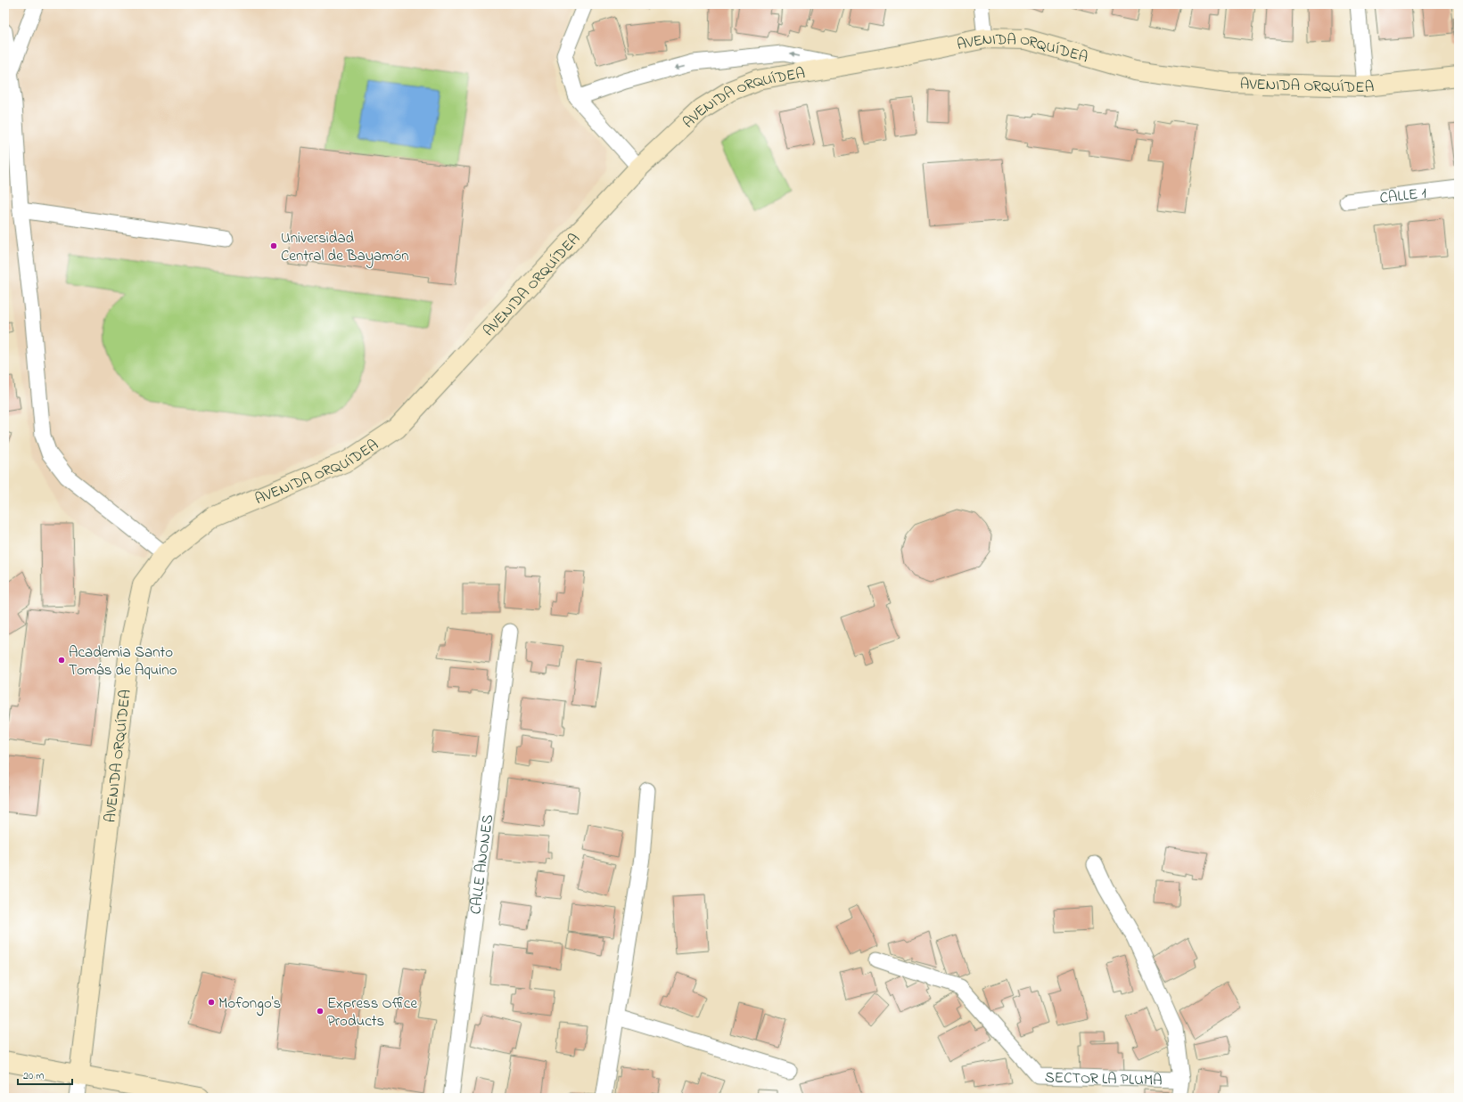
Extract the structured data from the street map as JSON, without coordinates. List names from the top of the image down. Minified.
{"streets":{"street":["AVENIDA ORQUÍDEA","CALLE 1","CALLE ANONES","SECTOR LA PLUMA"]},"places":["Universidad Central de Bayamón","Academia Santo Tomás de Aquino","Mofongo's","Express Office Products"],"scale_bar":"20 m"}
